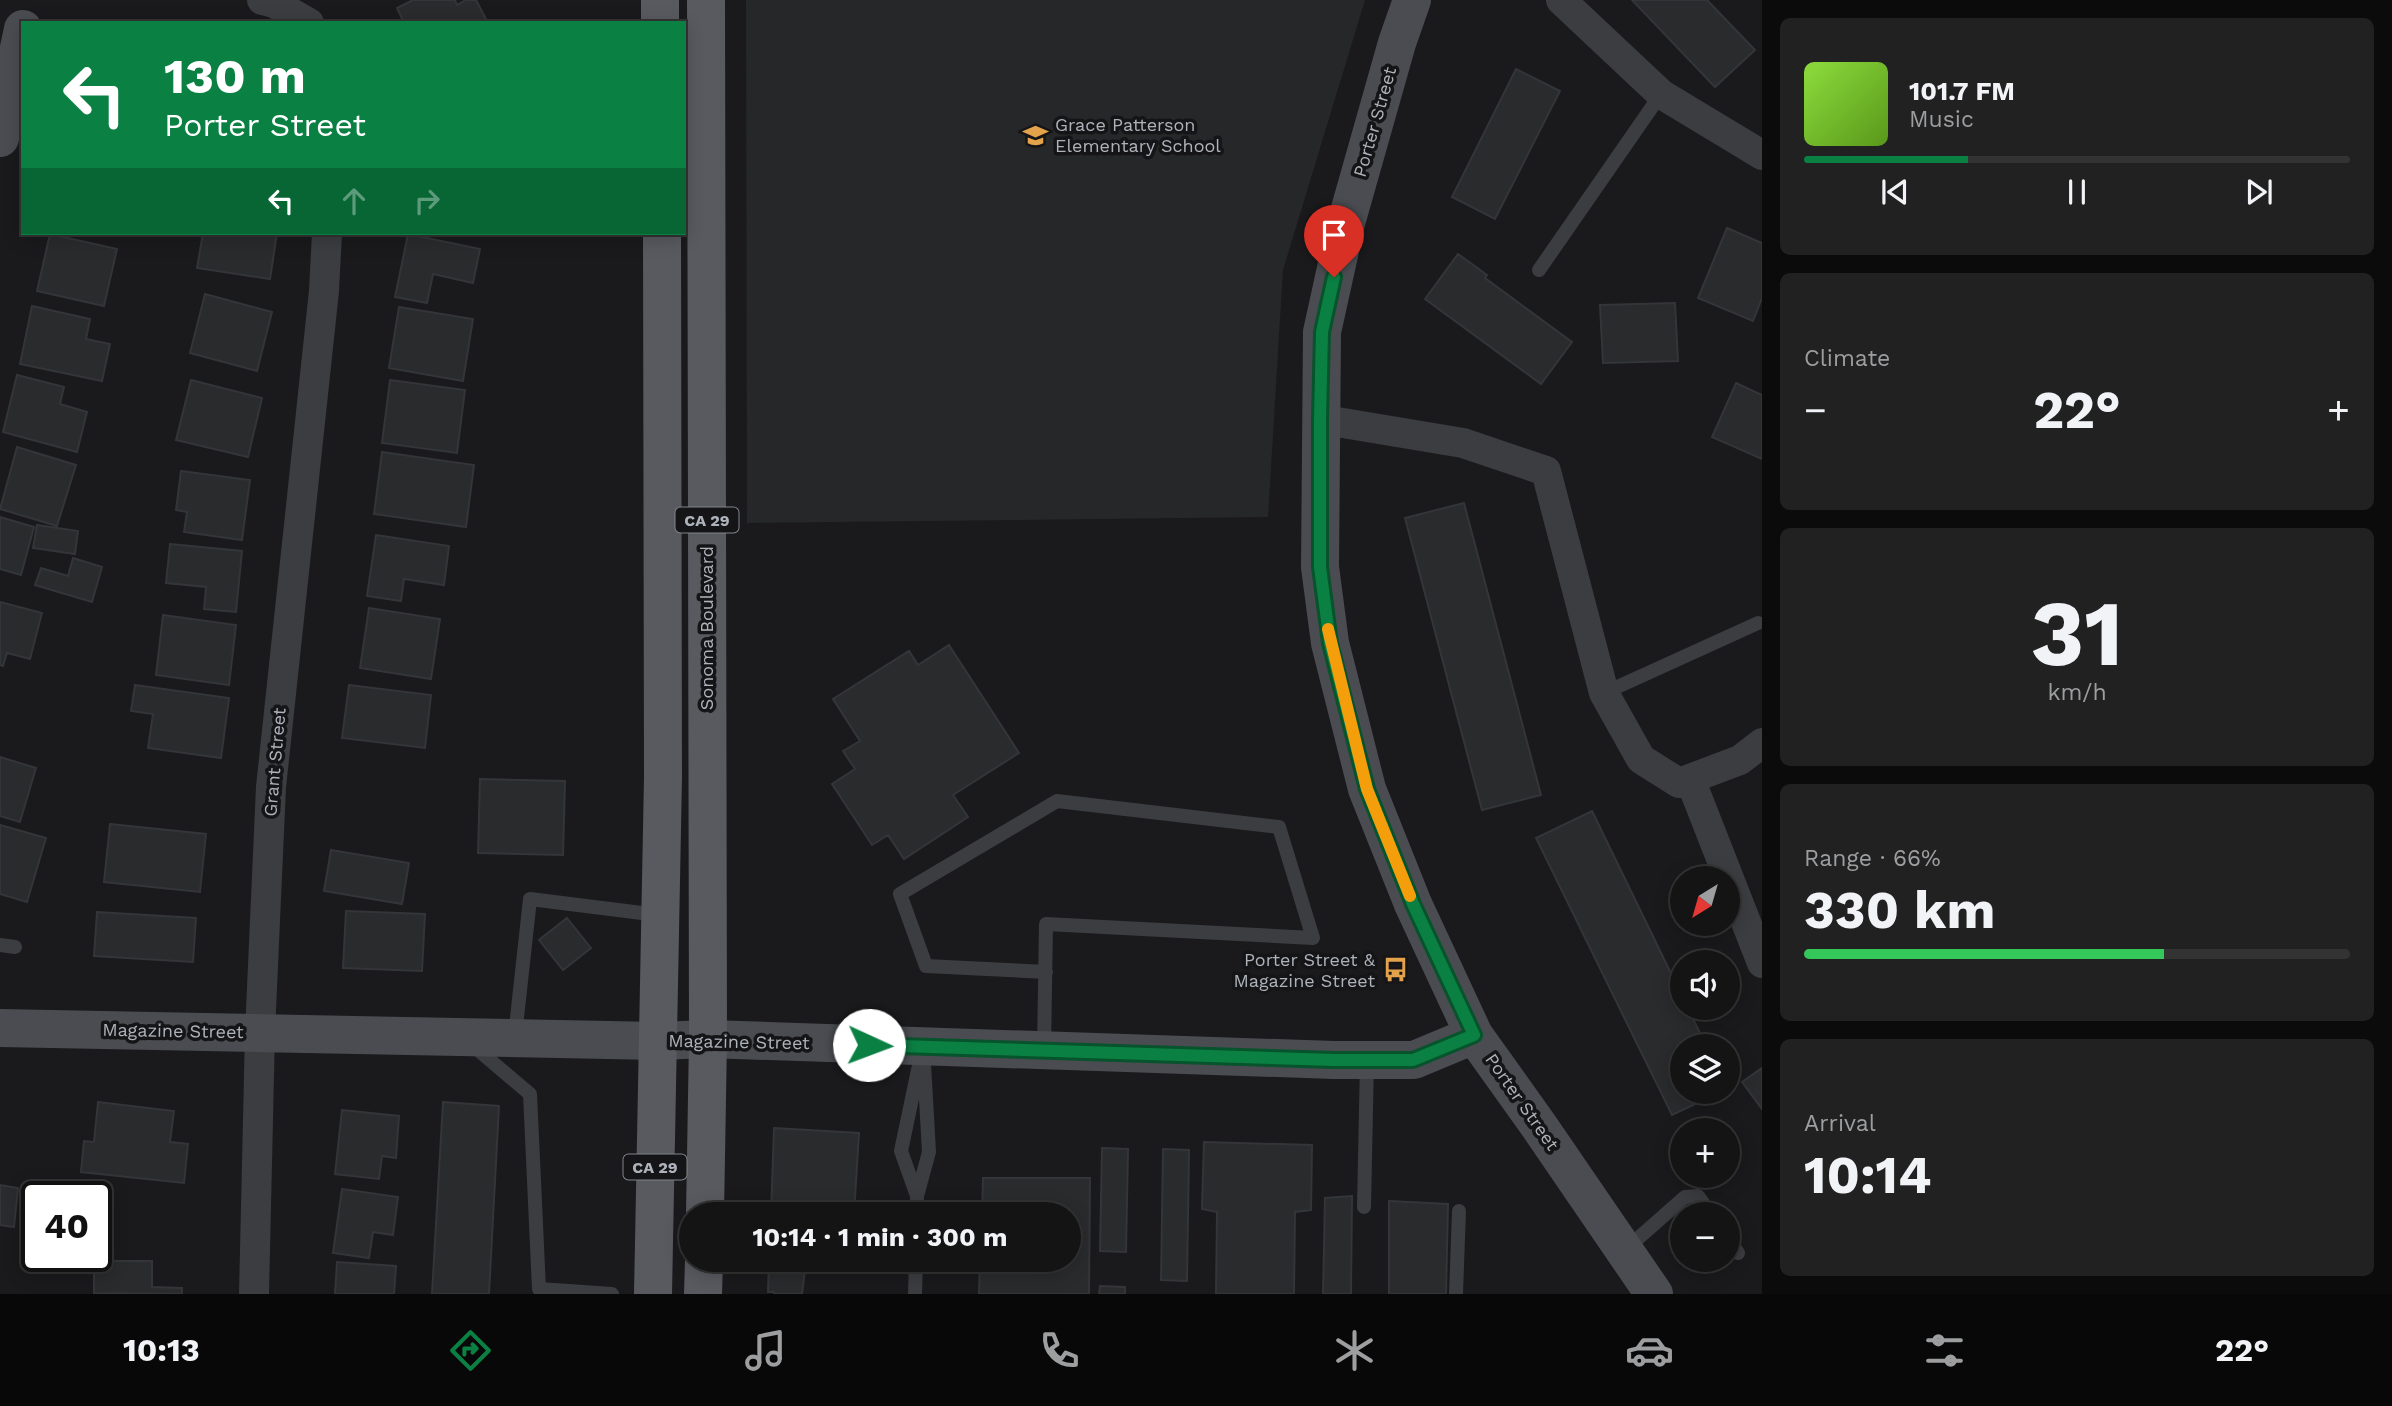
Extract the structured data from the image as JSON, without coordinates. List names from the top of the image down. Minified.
{"streets":{"main road":["CA 29","Sonoma Boulevard"],"street":["Porter Street","Grant Street","Magazine Street"]},"crossings":[["Porter Street","Magazine Street"],["CA 29","Magazine Street"],["Sonoma Boulevard","Magazine Street"],["Grant Street","Magazine Street"]],"places":{"school or university":["Grace Patterson Elementary School"],"bus stop":["Porter Street & Magazine Street"]},"north":"bottom left","page":{"turn":["130 m","Porter Street"],"song":["101.7 FM","Music"],"tile":["Climate",["31","km/h"],["Range · 66%","330 km"],["Arrival","10:14"]],"heat":["−","22°","+"],"map_buttons":["+","−"],"limit":"40","trip":"10:14 · 1 min · 300 m","tabs":["10:13","22°"]}}
